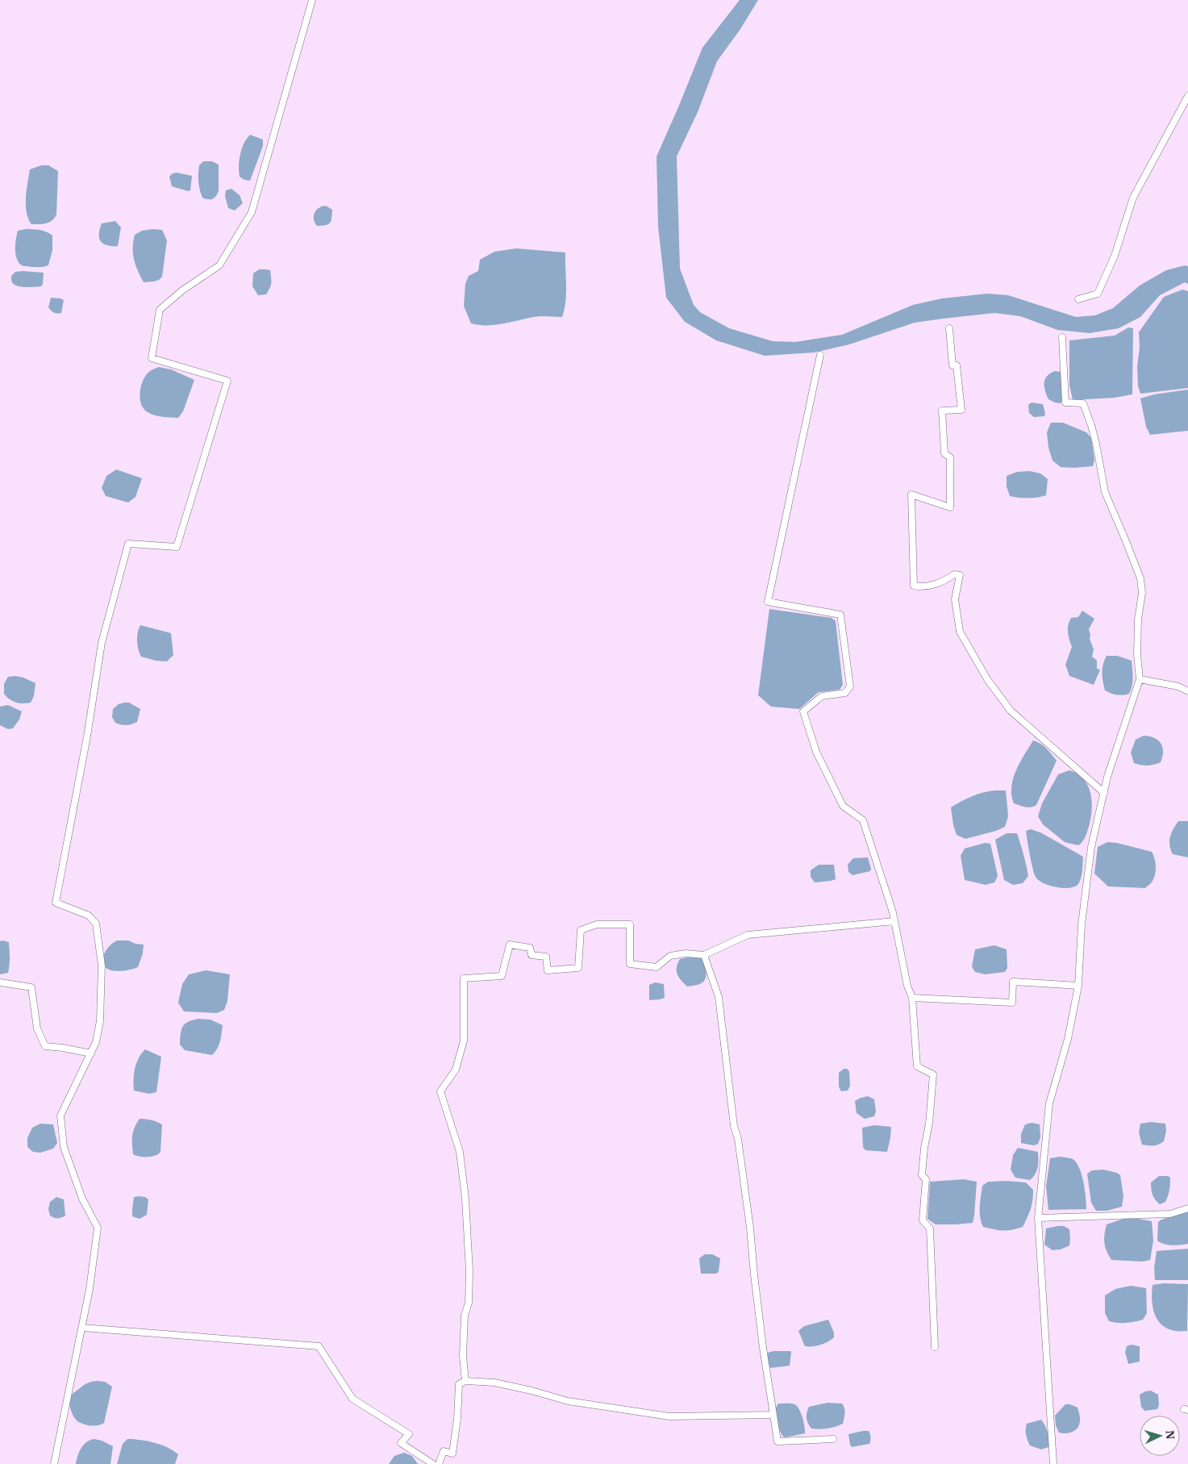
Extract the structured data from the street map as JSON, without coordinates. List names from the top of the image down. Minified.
{"north":"right"}
